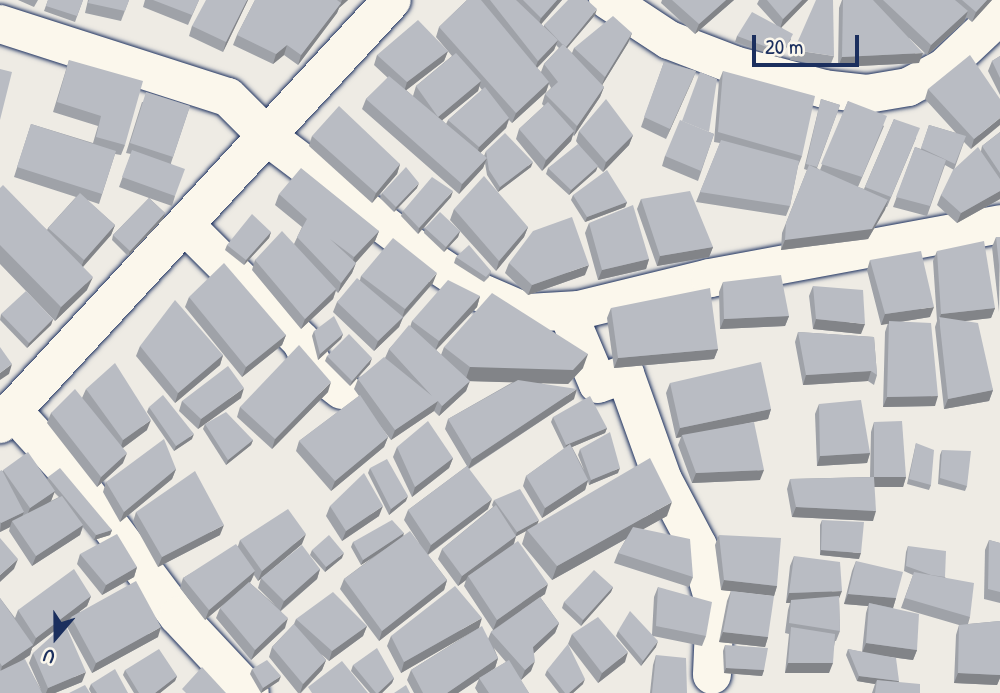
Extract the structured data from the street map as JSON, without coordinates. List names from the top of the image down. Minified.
{"scale_bar":"20 m","north":"bottom"}
